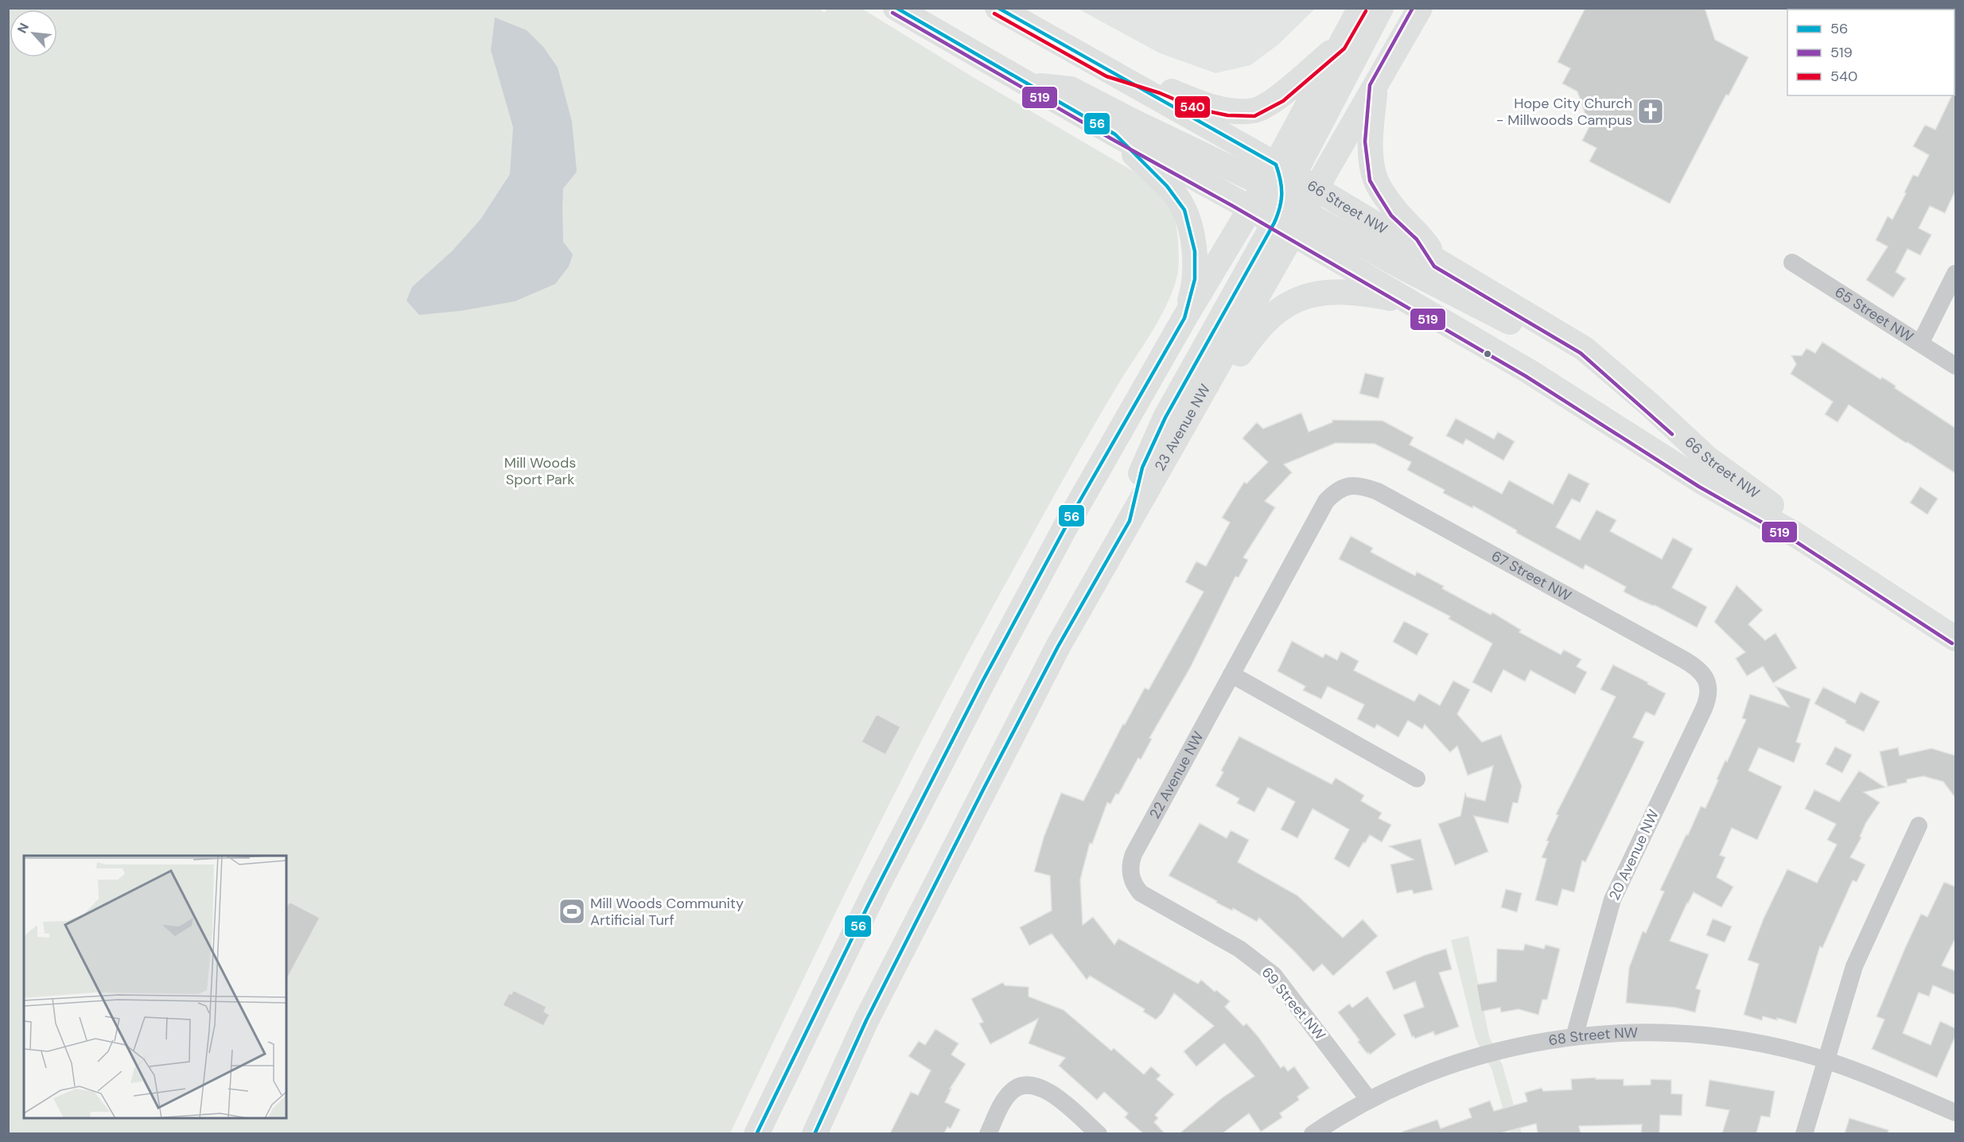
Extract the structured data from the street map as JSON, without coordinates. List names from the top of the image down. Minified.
{"streets":{"main road":["66 Street NW","23 Avenue NW"],"street":["65 Street NW","67 Street NW","22 Avenue NW","20 Avenue NW","69 Street NW","68 Street NW"]},"crossings":[["66 Street NW","23 Avenue NW"],["67 Street NW","22 Avenue NW"],["67 Street NW","20 Avenue NW"],["22 Avenue NW","69 Street NW"],["20 Avenue NW","68 Street NW"],["69 Street NW","68 Street NW"]],"parks":["Mill Woods Sport Park"],"places":{"church":["Hope City Church - Millwoods Campus"],"sports":["Mill Woods Community Artificial Turf"]},"lines":["transit line 56","transit line 519","transit line 540"],"legend":["56","519","540"],"north":"top left"}
